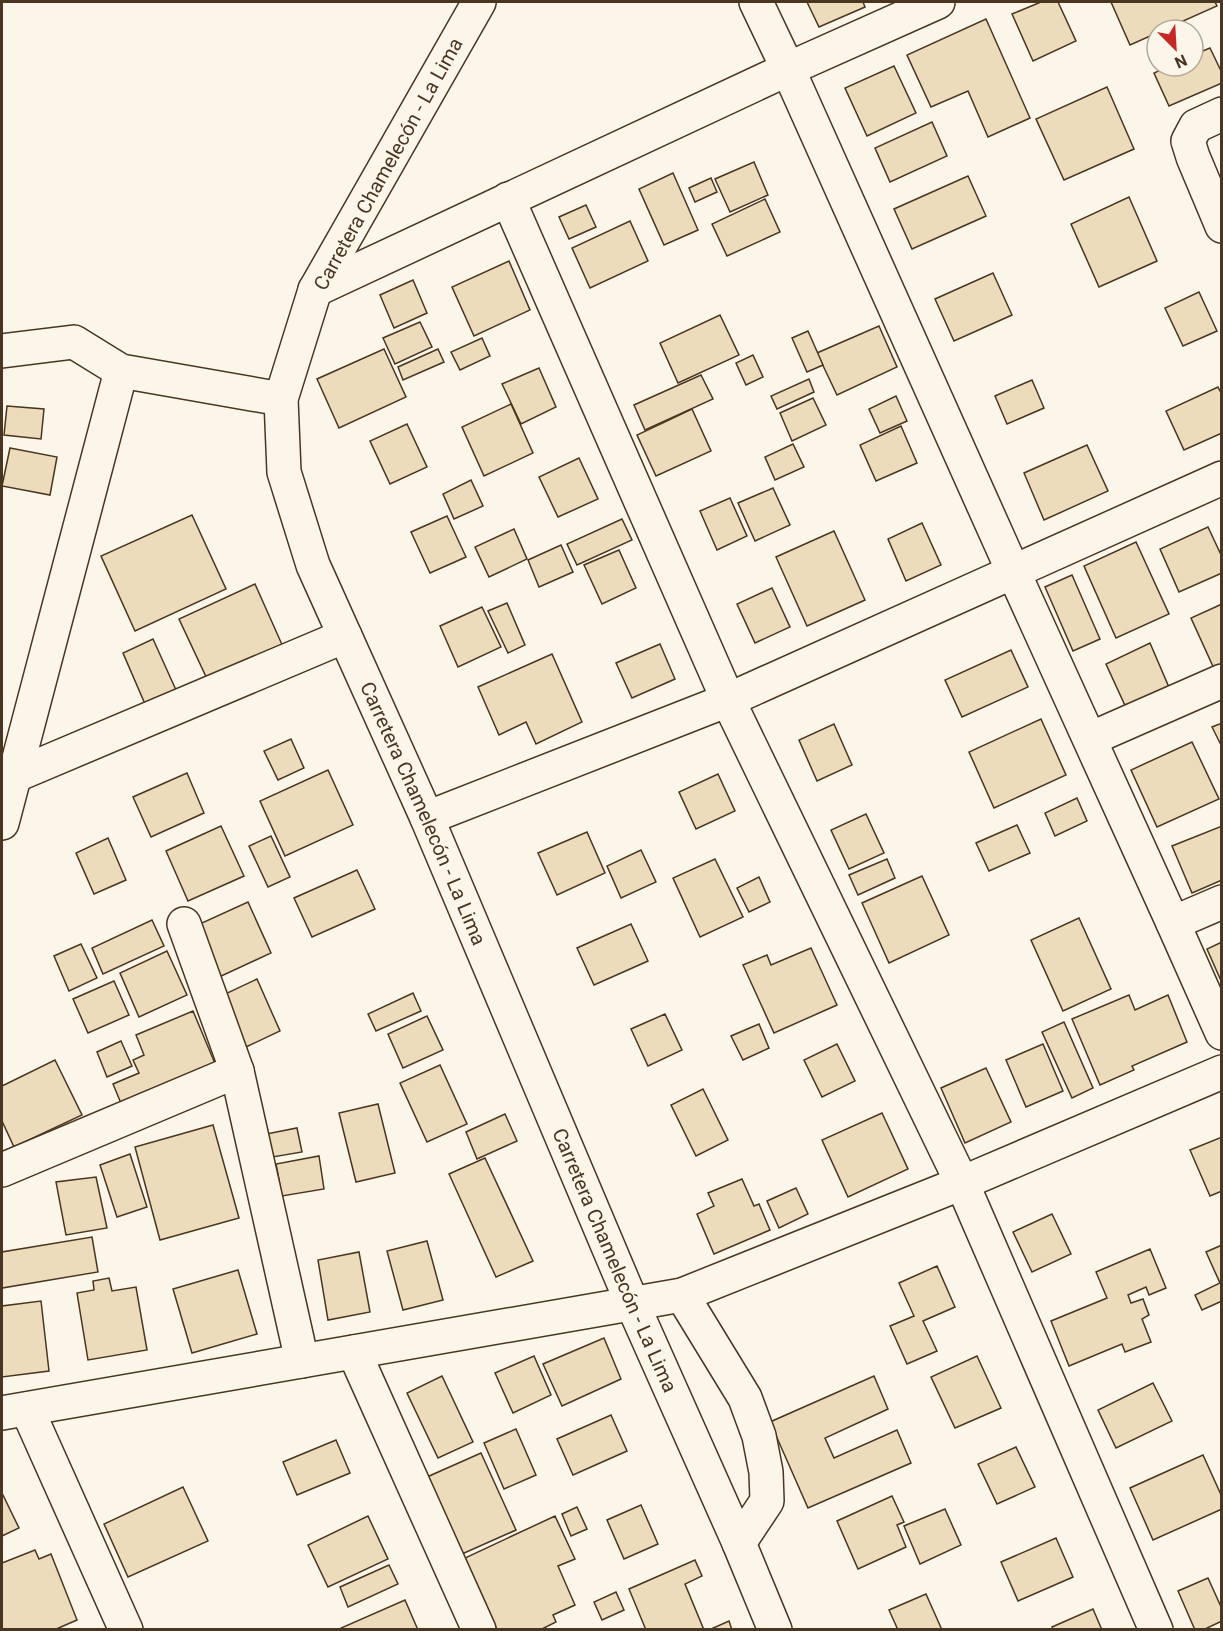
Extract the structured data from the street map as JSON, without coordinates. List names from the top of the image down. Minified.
{"streets":{"street":["Carretera Chamelecón - La Lima"]},"north":"bottom right"}
